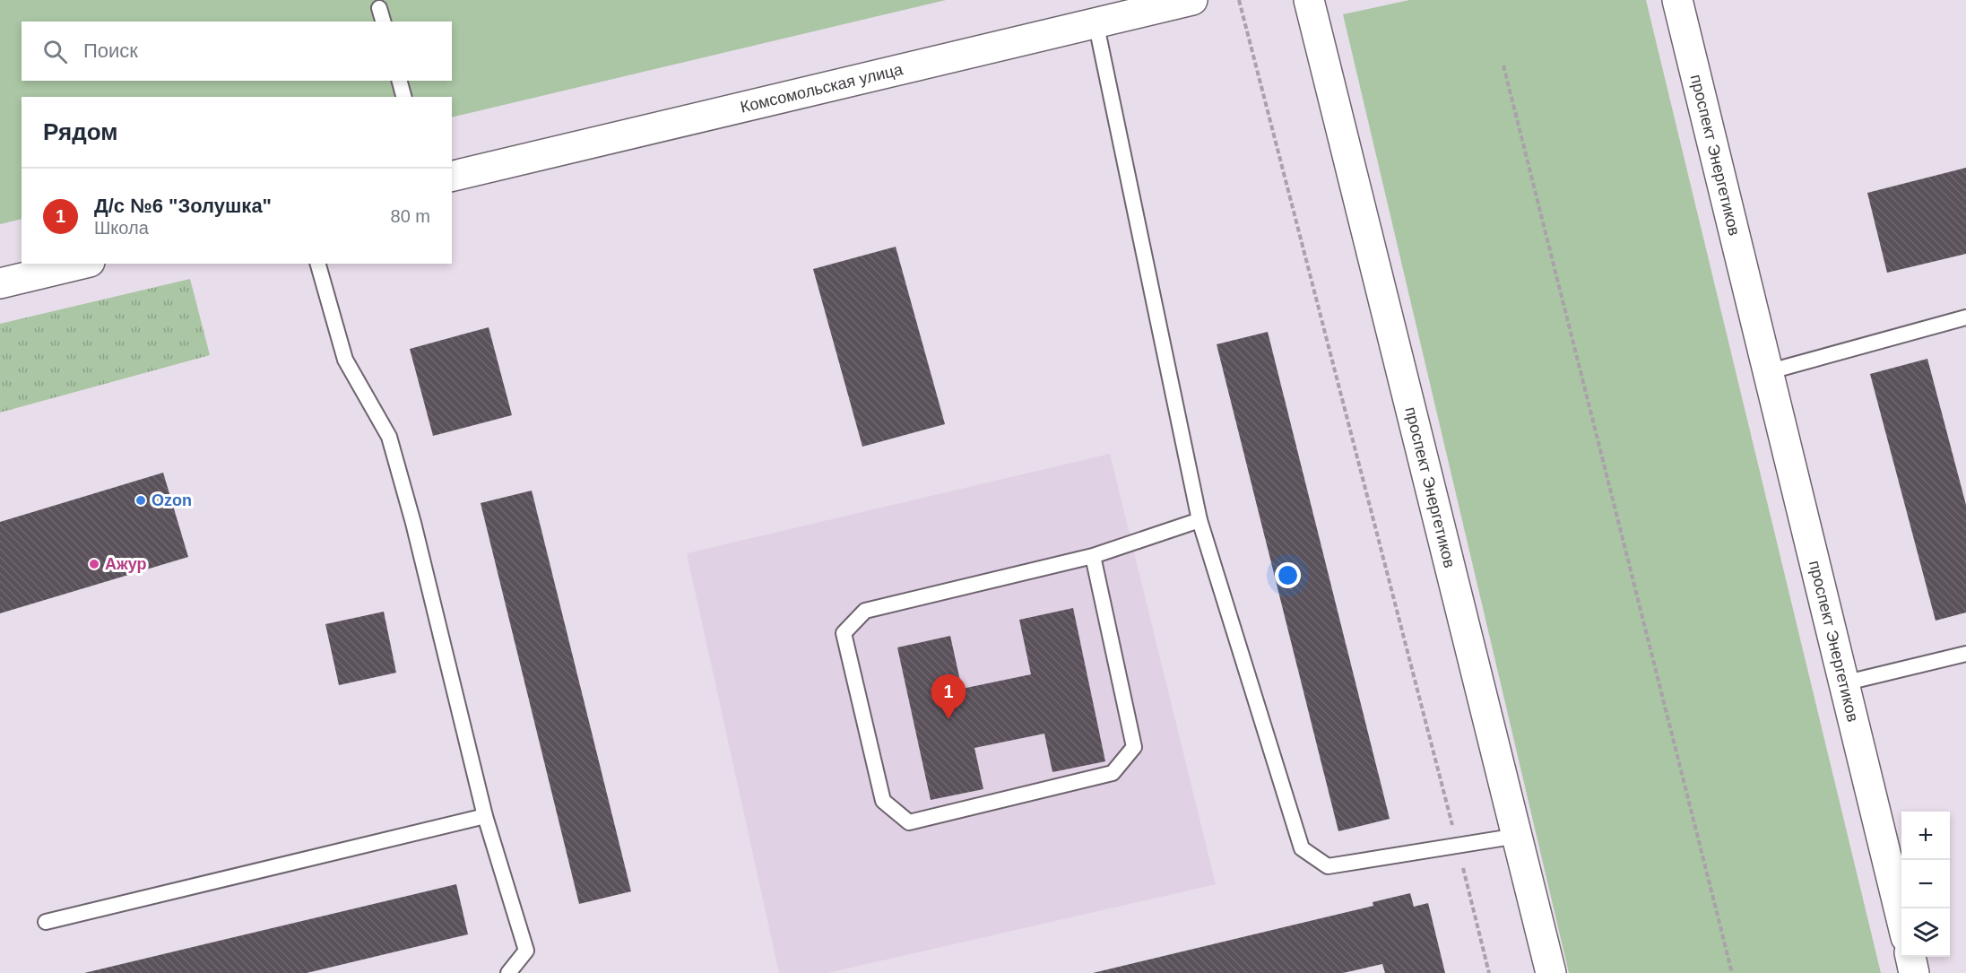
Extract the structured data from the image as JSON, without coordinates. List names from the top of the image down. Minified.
{"streets":{"street":["Комсомольская улица","проспект Энергетиков"]},"places":["Ozon","Ажур"],"page":{"search":"Поиск","heading":"Рядом","list":[{"mark":"1","name":"Д/с №6 \"Золушка\"","note":"Школа","value":"80 m"}],"pins":"1","map_buttons":["+","−"]}}
